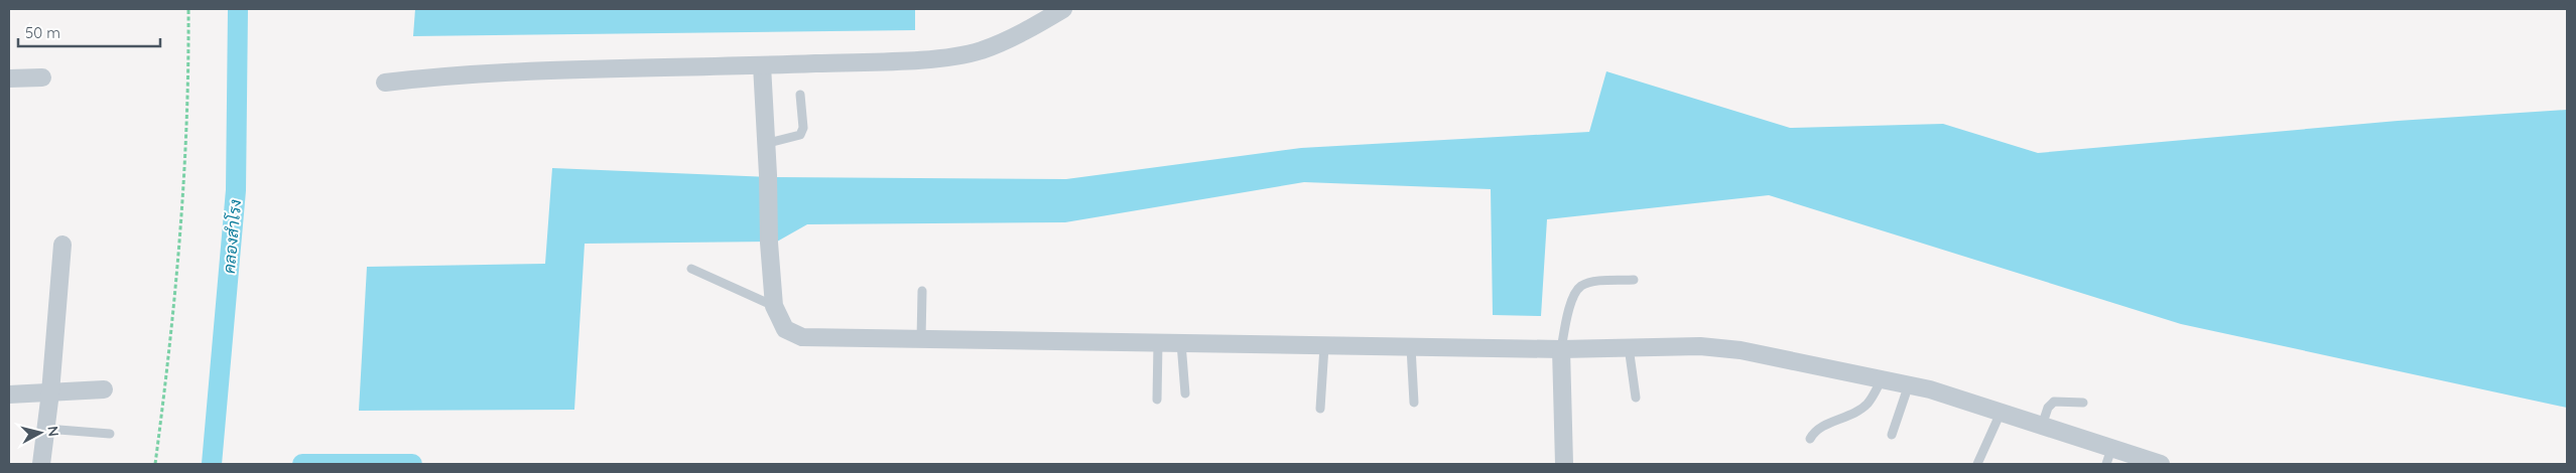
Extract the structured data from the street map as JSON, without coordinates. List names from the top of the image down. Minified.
{"water":["คลองสำโรง"],"scale_bar":"50 m","north":"right"}
